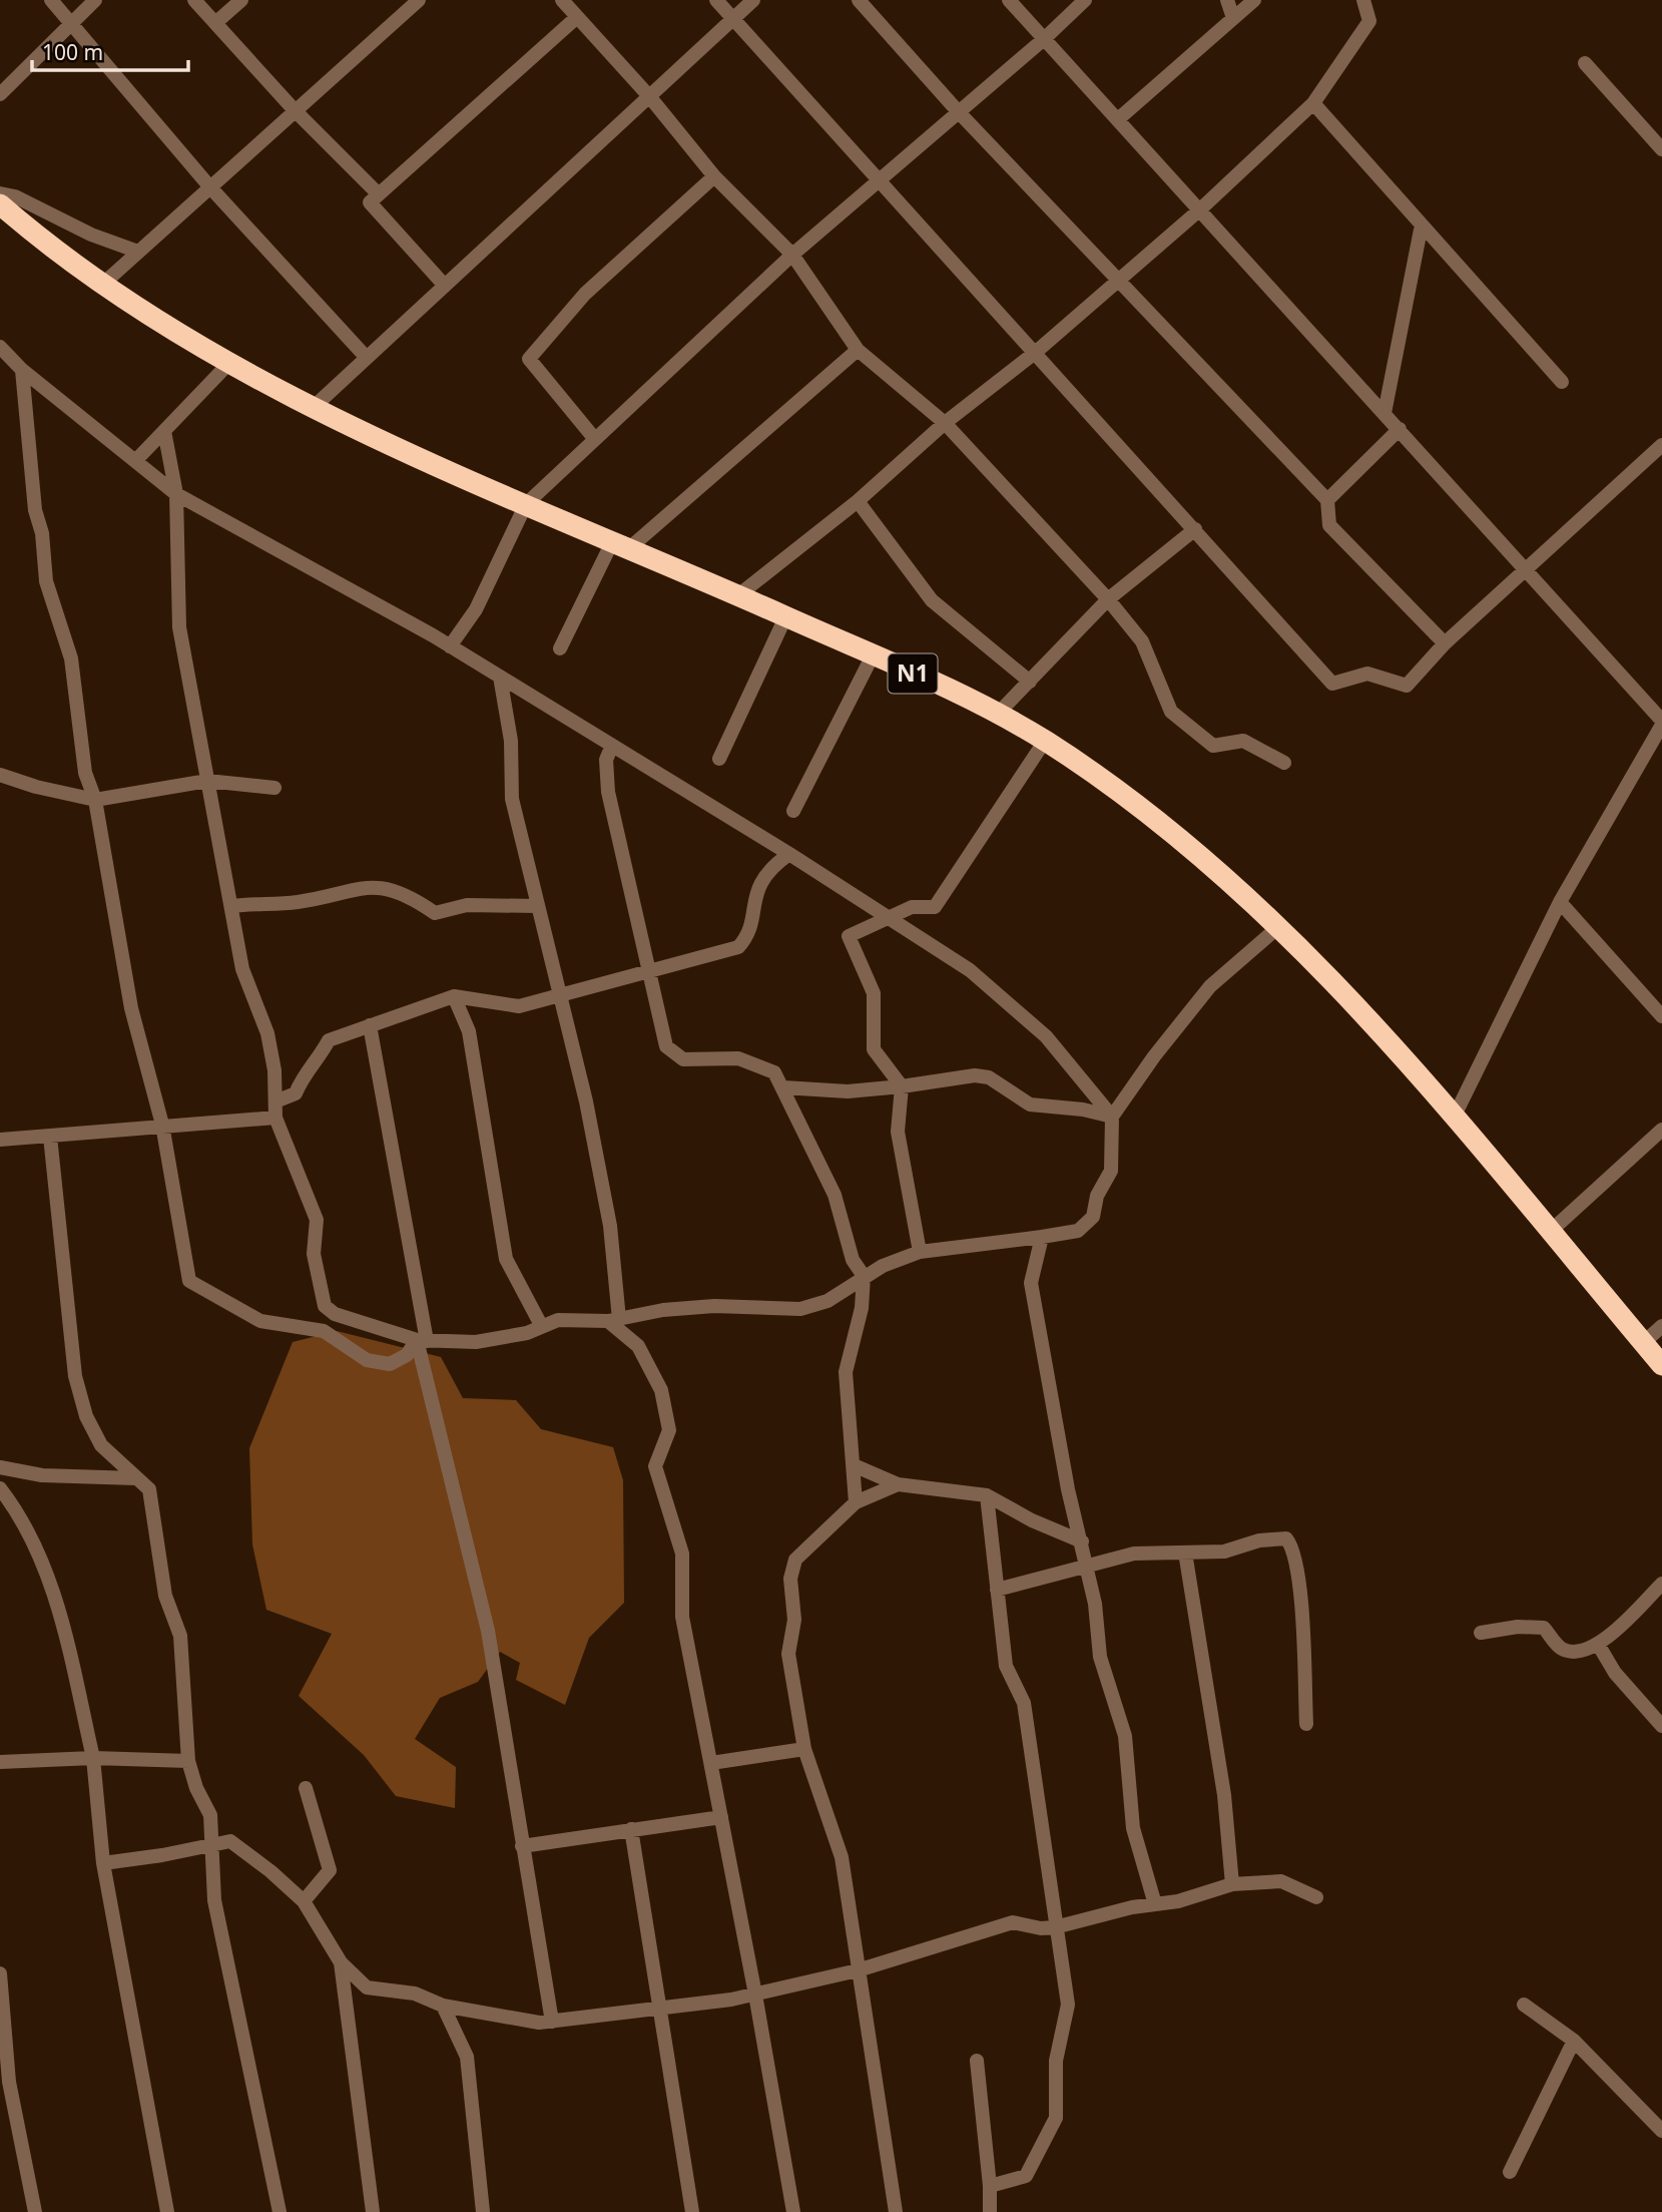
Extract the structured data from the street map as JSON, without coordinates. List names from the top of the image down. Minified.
{"streets":{"highway":["N1"]},"scale_bar":"100 m"}
